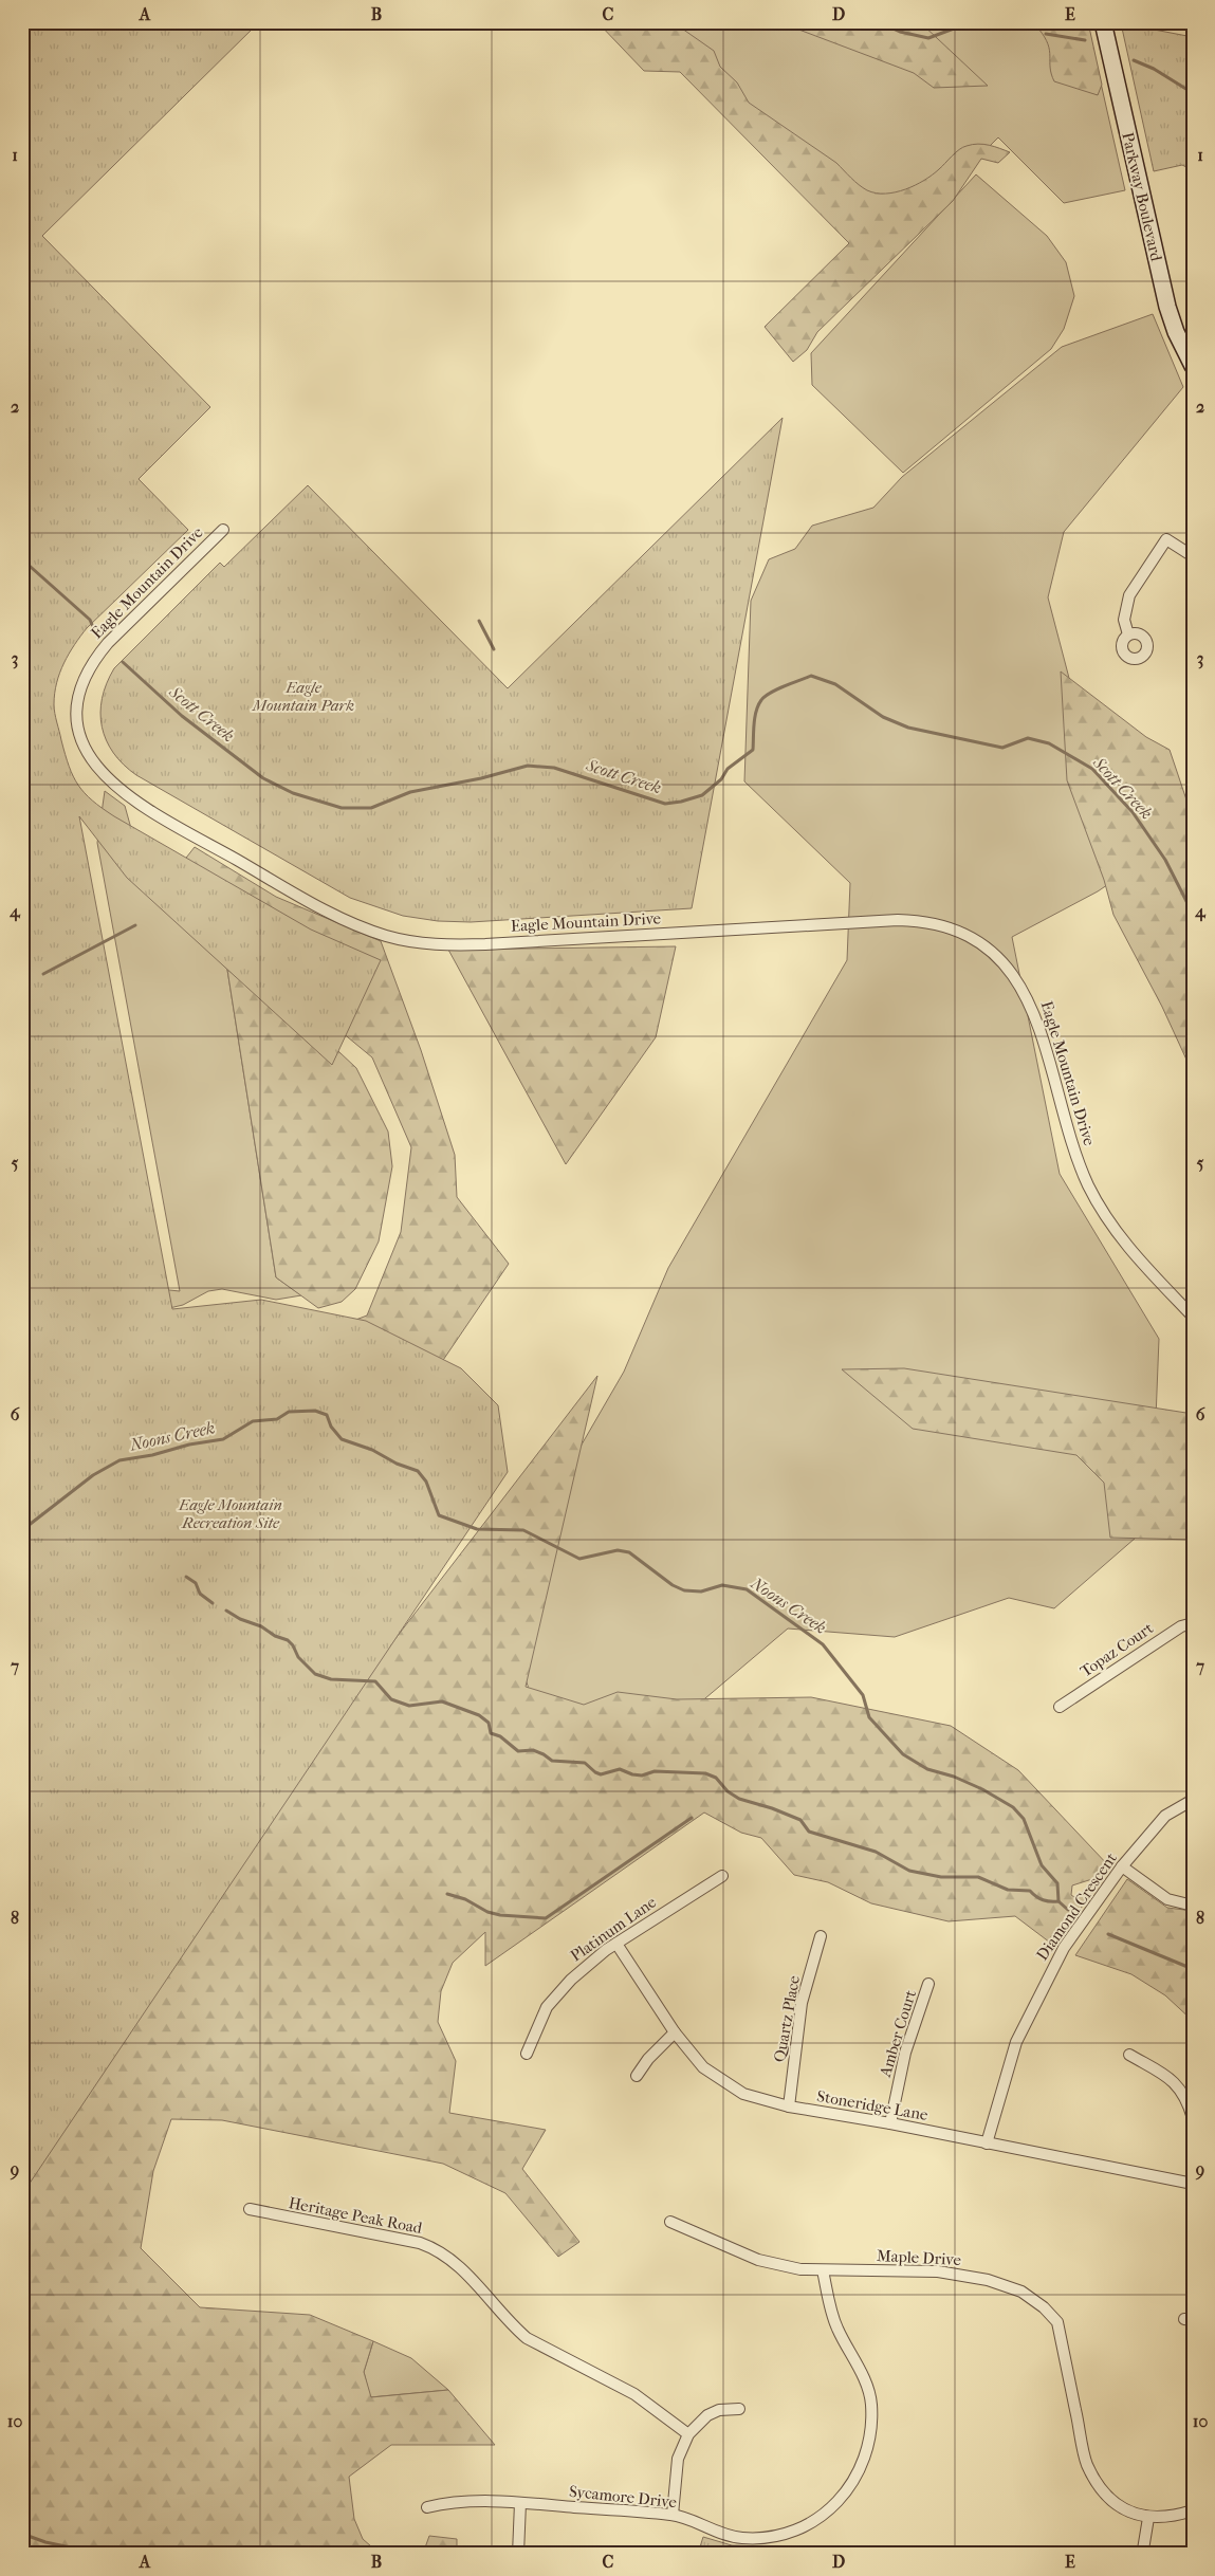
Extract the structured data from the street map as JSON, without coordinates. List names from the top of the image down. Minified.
{"streets":{"street":["Parkway Boulevard","Eagle Mountain Drive","Topaz Court","Diamond Crescent","Platinum Lane","Quartz Place","Amber Court","Stoneridge Lane","Heritage Peak Road","Maple Drive","Sycamore Drive"]},"crossings":[["Diamond Crescent","Stoneridge Lane"],["Platinum Lane","Stoneridge Lane"],["Quartz Place","Stoneridge Lane"],["Amber Court","Stoneridge Lane"],["Maple Drive","Sycamore Drive"]],"water":["Scott Creek","Noons Creek"],"parks":["Eagle Mountain Park","Eagle Mountain Recreation Site"],"grid":{"columns":["A","B","C","D","E"],"rows":["1","2","3","4","5","6","7","8","9","10"]}}
